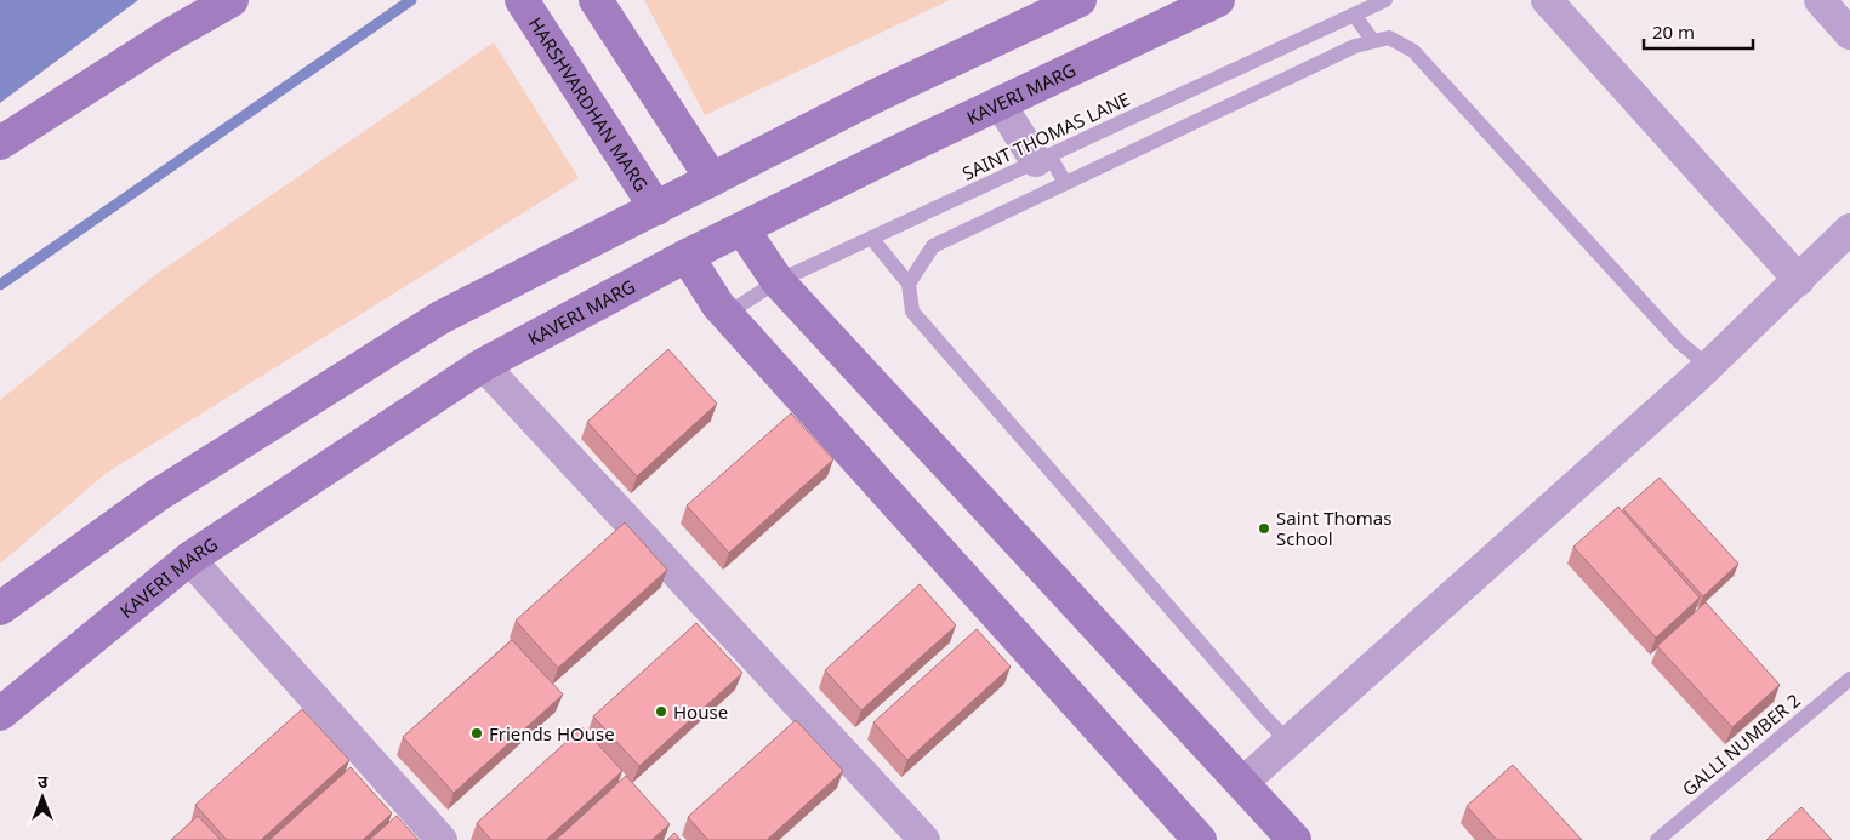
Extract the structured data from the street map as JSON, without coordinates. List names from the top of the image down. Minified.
{"streets":{"street":["KAVERI MARG","HARSHVARDHAN MARG"],"lane":["SAINT THOMAS LANE","GALLI NUMBER 2"]},"places":["Saint Thomas School","House","Friends HOuse"],"scale_bar":"20 m","north":"top"}
